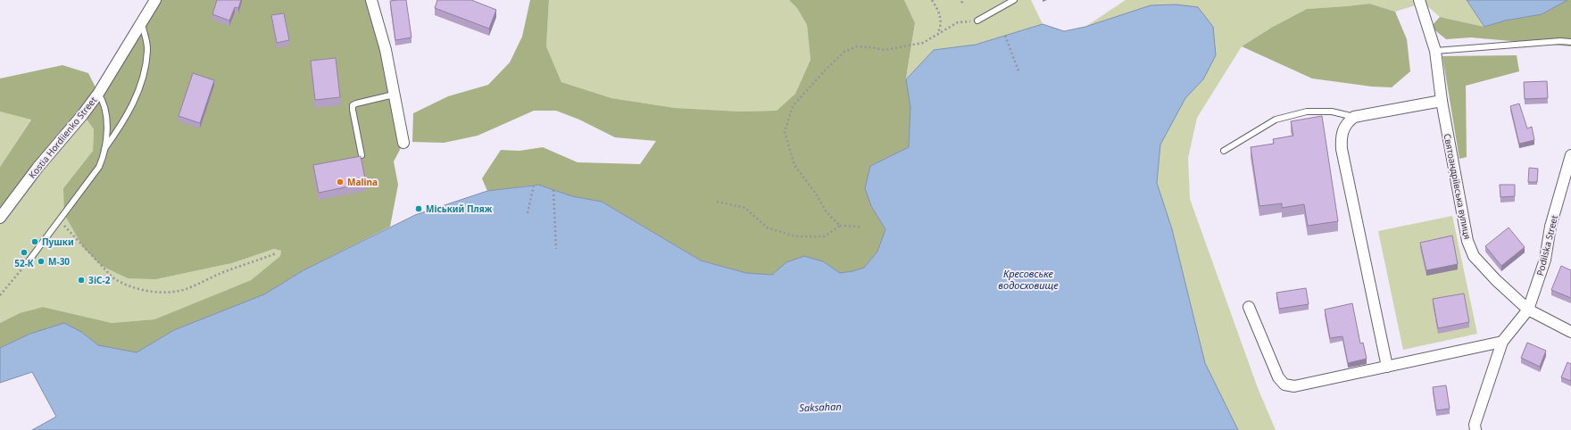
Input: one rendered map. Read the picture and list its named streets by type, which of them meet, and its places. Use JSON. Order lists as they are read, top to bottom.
{
  "streets": {
    "street": ["Kostia Hordiienko Street", "Святоандріївська вулиця", "Podilska Street"]
  },
  "crossings": [
    ["Святоандріївська вулиця", "Podilska Street"]
  ],
  "water": ["Кресовське водосховище", "Saksahan"],
  "places": [
    "Malina",
    "Міський Пляж",
    "Пушки",
    "52-К",
    "М-30",
    "ЗіС-2"
  ]
}
